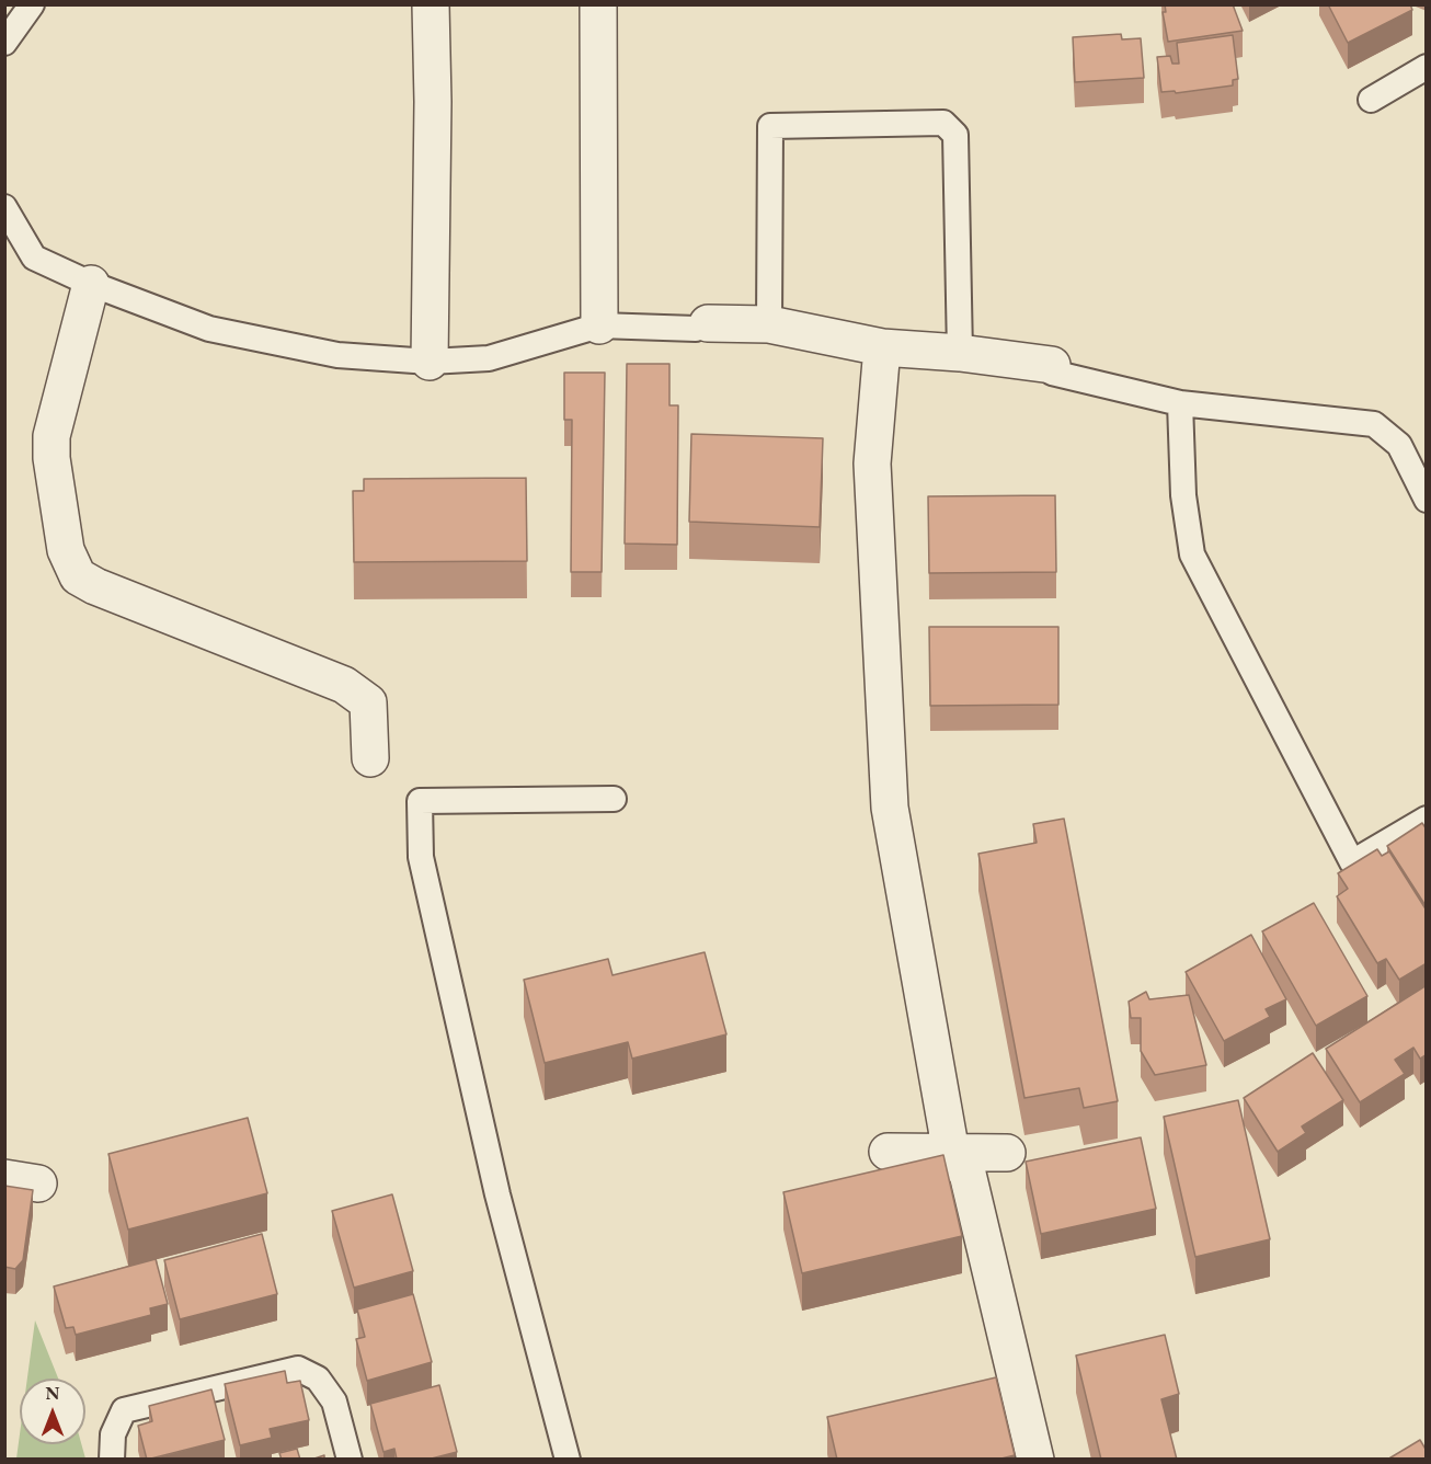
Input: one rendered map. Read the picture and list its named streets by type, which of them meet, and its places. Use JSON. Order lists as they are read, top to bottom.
{
  "north": "top"
}
